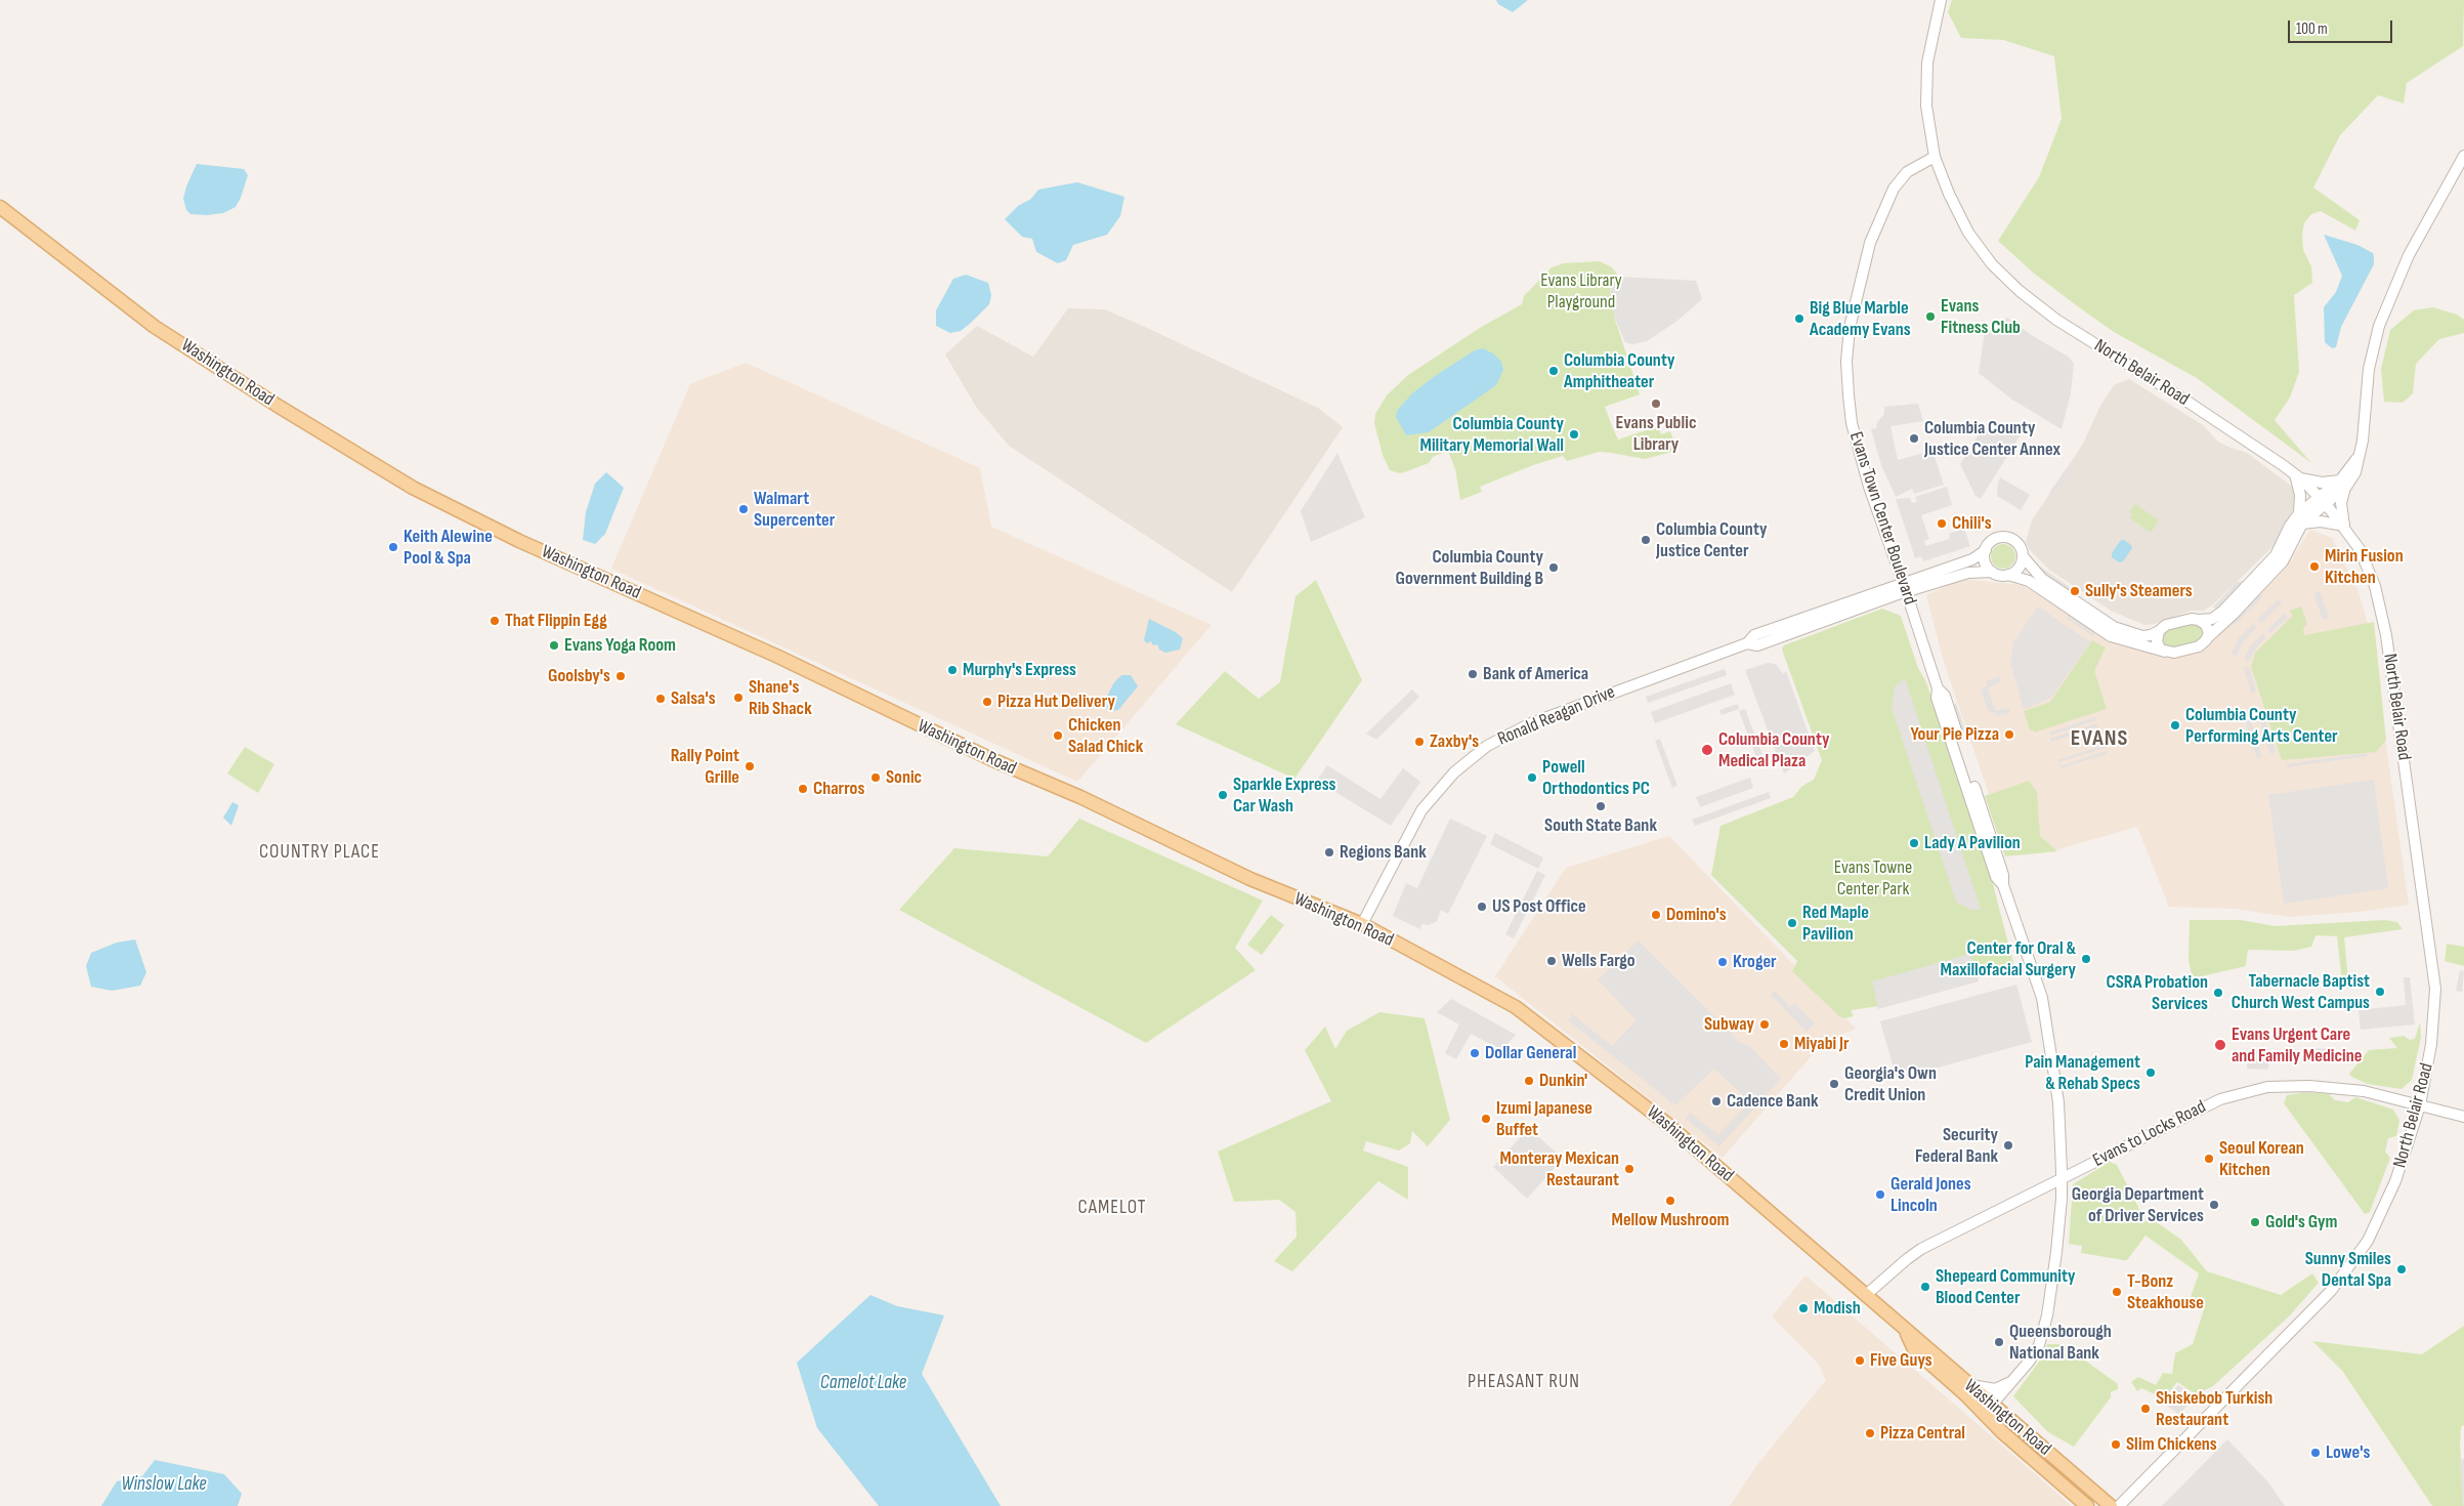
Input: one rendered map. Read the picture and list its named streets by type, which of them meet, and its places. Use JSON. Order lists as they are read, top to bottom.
{
  "streets": {
    "main road": ["Washington Road"],
    "street": [
      "North Belair Road",
      "Evans Town Center Boulevard",
      "Ronald Reagan Drive",
      "Evans to Locks Road"
    ]
  },
  "crossings": [
    ["Washington Road", "Evans Town Center Boulevard"],
    ["Washington Road", "Ronald Reagan Drive"],
    ["Washington Road", "Evans to Locks Road"],
    ["North Belair Road", "Evans Town Center Boulevard"],
    ["North Belair Road", "Ronald Reagan Drive"],
    ["North Belair Road", "Evans to Locks Road"],
    ["Evans Town Center Boulevard", "Ronald Reagan Drive"],
    ["Evans Town Center Boulevard", "Evans to Locks Road"]
  ],
  "districts": [
    "EVANS",
    "COUNTRY PLACE",
    "CAMELOT",
    "PHEASANT RUN"
  ],
  "water": ["Camelot Lake", "Winslow Lake"],
  "parks": ["Evans Library Playground", "Evans Towne Center Park"],
  "places": [
    "Evans Fitness Club",
    "Big Blue Marble Academy Evans",
    "Columbia County Amphitheater",
    "Evans Public Library",
    "Columbia County Military Memorial Wall",
    "Columbia County Justice Center Annex",
    "Walmart Supercenter",
    "Chili's",
    "Columbia County Justice Center",
    "Keith Alewine Pool & Spa",
    "Mirin Fusion Kitchen",
    "Columbia County Government Building B",
    "Sully's Steamers",
    "That Flippin Egg",
    "Evans Yoga Room",
    "Murphy's Express",
    "Bank of America",
    "Goolsby's",
    "Shane's Rib Shack",
    "Salsa's",
    "Pizza Hut Delivery",
    "Columbia County Performing Arts Center",
    "Your Pie Pizza",
    "Chicken Salad Chick",
    "Zaxby's",
    "Columbia County Medical Plaza",
    "Rally Point Grille",
    "Sonic",
    "Powell Orthodontics PC",
    "Charros",
    "Sparkle Express Car Wash",
    "South State Bank",
    "Lady A Pavilion",
    "Regions Bank",
    "US Post Office",
    "Domino's",
    "Red Maple Pavilion",
    "Center for Oral & Maxillofacial Surgery",
    "Wells Fargo",
    "Kroger",
    "Tabernacle Baptist Church West Campus",
    "CSRA Probation Services",
    "Subway",
    "Miyabi Jr",
    "Evans Urgent Care and Family Medicine",
    "Dollar General",
    "Pain Management & Rehab Specs",
    "Dunkin'",
    "Georgia's Own Credit Union",
    "Cadence Bank",
    "Izumi Japanese Buffet",
    "Security Federal Bank",
    "Seoul Korean Kitchen",
    "Monteray Mexican Restaurant",
    "Gerald Jones Lincoln",
    "Mellow Mushroom",
    "Georgia Department of Driver Services",
    "Gold's Gym",
    "Sunny Smiles Dental Spa",
    "Shepeard Community Blood Center",
    "T-Bonz Steakhouse",
    "Modish",
    "Queensborough National Bank",
    "Five Guys",
    "Shiskebob Turkish Restaurant",
    "Pizza Central",
    "Slim Chickens",
    "Lowe's"
  ],
  "scale_bar": "100 m"
}
